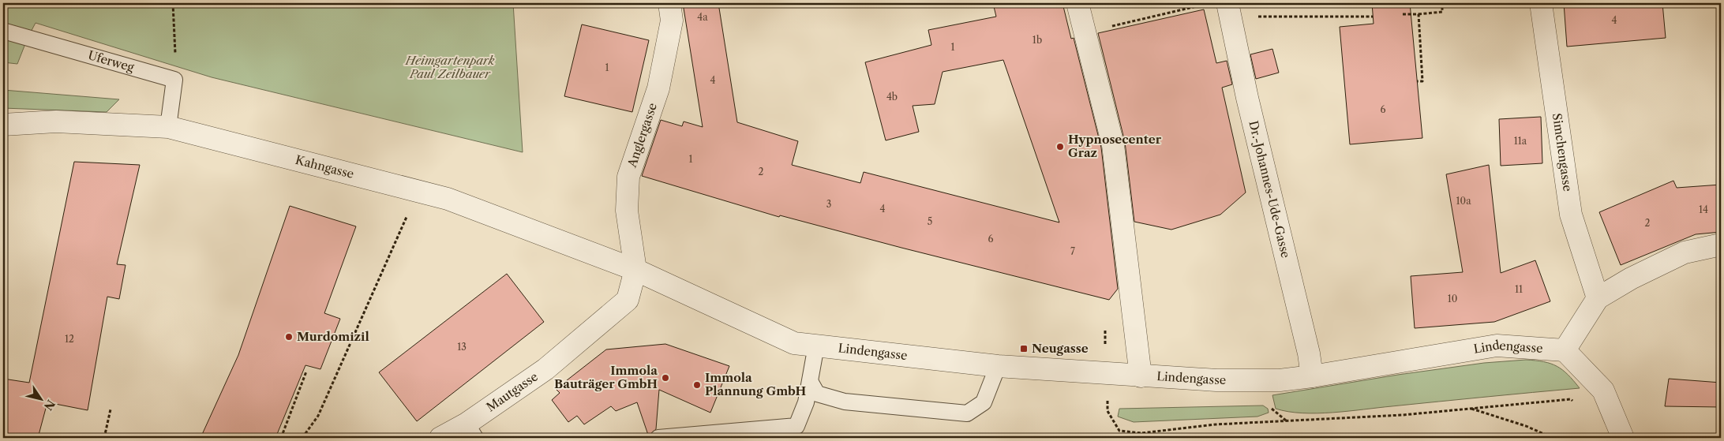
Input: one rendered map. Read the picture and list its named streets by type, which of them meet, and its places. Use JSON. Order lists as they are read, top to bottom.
{
  "streets": {
    "street": [
      "Anglergasse",
      "Simchengasse",
      "Kahngasse",
      "Dr.-Johannes-Ude-Gasse",
      "Lindengasse",
      "Mautgasse"
    ],
    "lane": ["Uferweg"]
  },
  "crossings": [
    ["Anglergasse", "Kahngasse"],
    ["Anglergasse", "Lindengasse"],
    ["Anglergasse", "Mautgasse"],
    ["Kahngasse", "Lindengasse"],
    ["Kahngasse", "Mautgasse"],
    ["Dr.-Johannes-Ude-Gasse", "Lindengasse"],
    ["Lindengasse", "Mautgasse"]
  ],
  "parks": ["Heimgartenpark Paul Zeilbauer"],
  "places": {
    "other": [
      "Hypnosecenter Graz",
      "Murdomizil",
      "Immola Bauträger GmbH",
      "Immola Plannung GmbH"
    ],
    "transit": ["Neugasse"]
  },
  "house_numbers": [
    "4a",
    "4",
    "1b",
    "1",
    "1",
    "4",
    "4b",
    "6",
    "11a",
    "1",
    "2",
    "10a",
    "3",
    "4",
    "14",
    "5",
    "2",
    "6",
    "7",
    "11",
    "10",
    "12",
    "13"
  ],
  "north": "bottom right"
}
